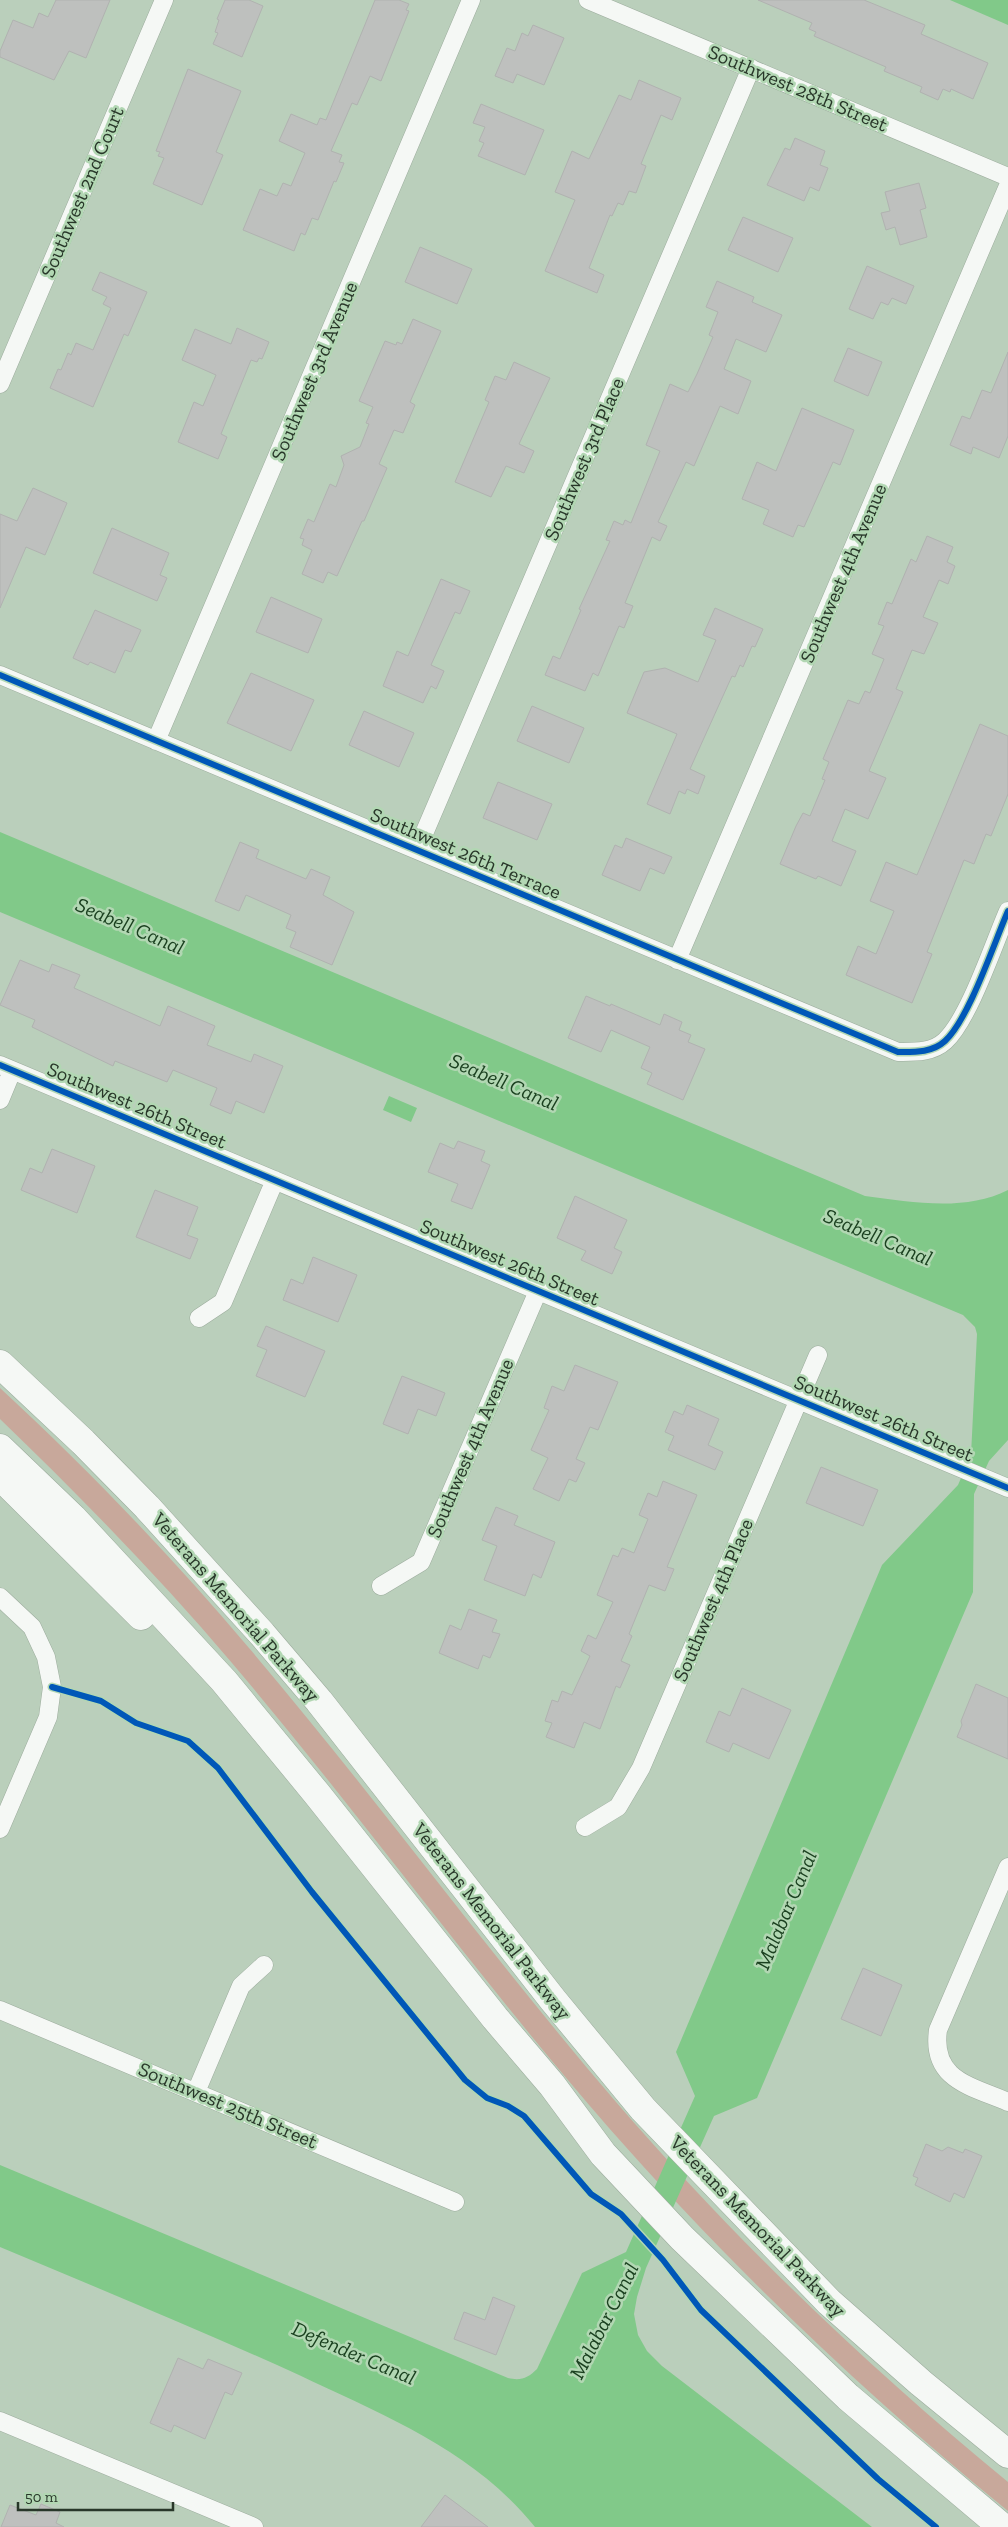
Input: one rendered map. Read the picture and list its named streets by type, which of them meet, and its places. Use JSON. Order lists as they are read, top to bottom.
{
  "streets": {
    "highway": ["Veterans Memorial Parkway"],
    "street": [
      "Southwest 28th Street",
      "Southwest 2nd Court",
      "Southwest 3rd Avenue",
      "Southwest 3rd Place",
      "Southwest 4th Avenue",
      "Southwest 26th Terrace",
      "Southwest 26th Street",
      "Southwest 4th Place",
      "Southwest 25th Street"
    ]
  },
  "crossings": [
    ["Southwest 28th Street", "Southwest 3rd Place"],
    ["Southwest 3rd Avenue", "Southwest 26th Terrace"],
    ["Southwest 3rd Place", "Southwest 26th Terrace"],
    ["Southwest 4th Avenue", "Southwest 26th Terrace"],
    ["Southwest 4th Avenue", "Southwest 26th Street"],
    ["Southwest 26th Street", "Southwest 4th Place"]
  ],
  "water": ["Seabell Canal", "Malabar Canal", "Defender Canal"],
  "scale_bar": "50 m"
}
